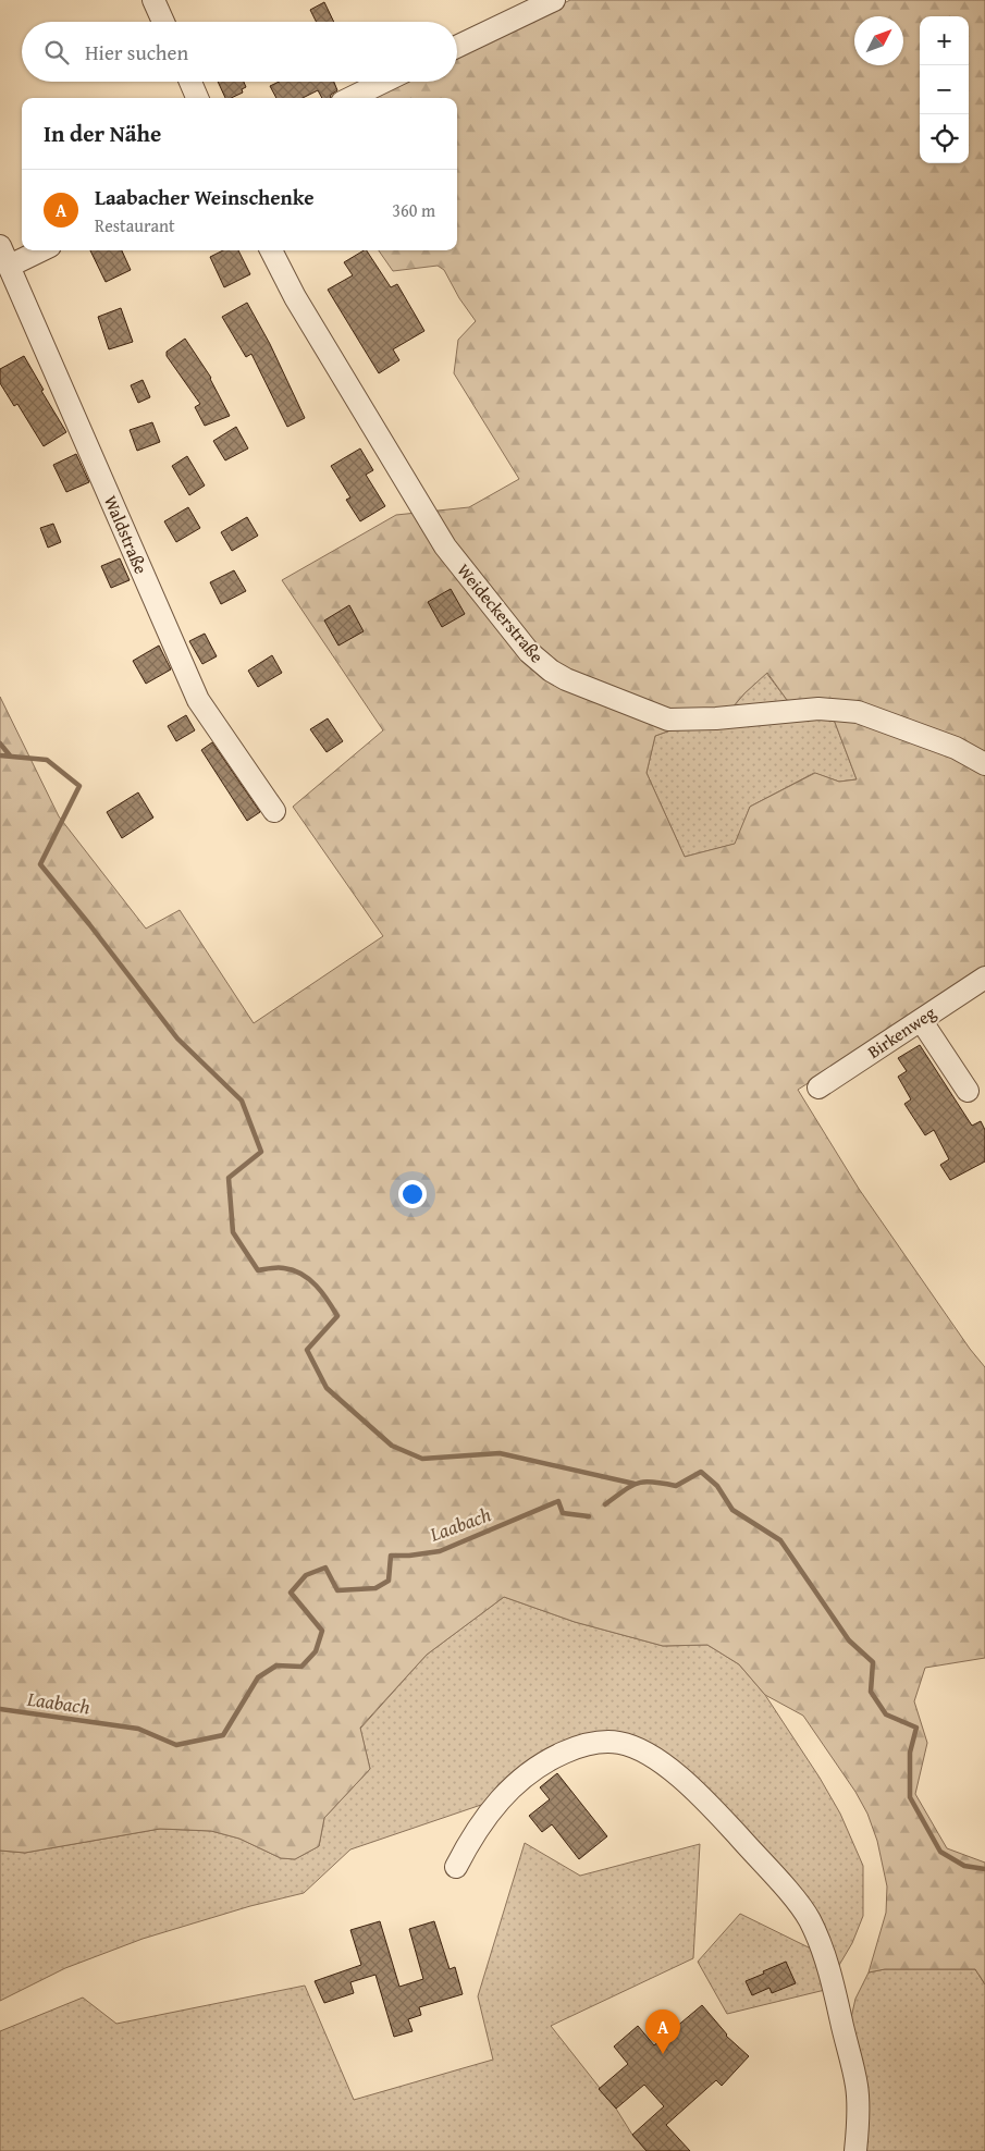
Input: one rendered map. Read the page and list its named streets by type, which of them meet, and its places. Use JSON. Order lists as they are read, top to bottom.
{
  "streets": {
    "street": ["Waldstraße", "Weideckerstraße", "Birkenweg"]
  },
  "water": ["Laabach"],
  "north": "top right",
  "page": {
    "map_buttons": ["+", "−"],
    "search": "Hier suchen",
    "heading": "In der Nähe",
    "list": [
      {
        "mark": "A",
        "name": "Laabacher Weinschenke",
        "note": "Restaurant",
        "value": "360 m"
      }
    ],
    "pins": "A"
  }
}
